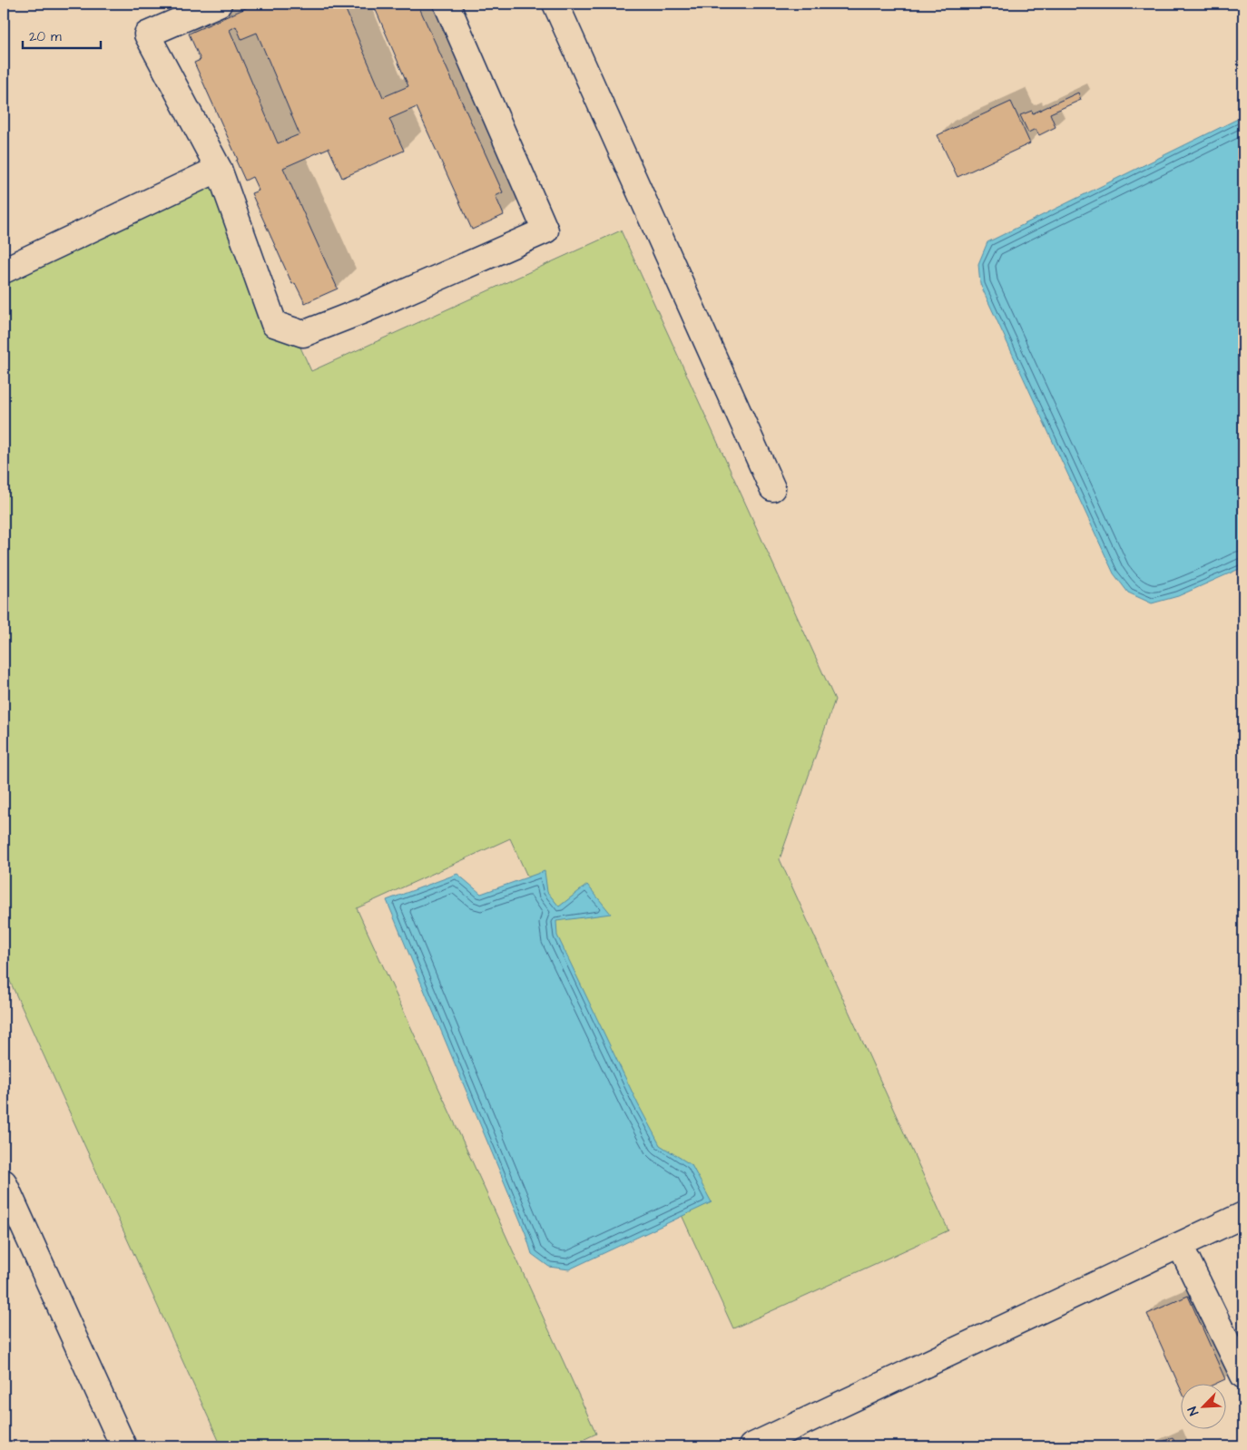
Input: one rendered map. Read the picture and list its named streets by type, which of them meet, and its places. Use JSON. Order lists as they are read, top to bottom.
{
  "scale_bar": "20 m",
  "north": "bottom left"
}
